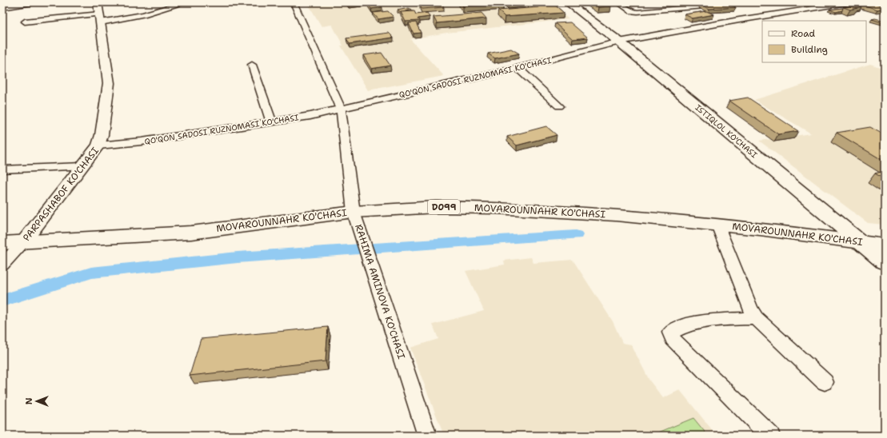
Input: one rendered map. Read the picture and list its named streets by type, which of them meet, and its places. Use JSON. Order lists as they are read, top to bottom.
{
  "streets": {
    "main road": ["ISTIQLOL KO'CHASI", "D099", "MOVAROUNNAHR KO'CHASI"],
    "street": ["QO'QON SADOSI RUZNOMASI KO'CHASI", "PARPASHABOF KO'CHASI", "RAHIMA AMINOVA KO'CHASI"]
  },
  "crossings": [
    ["QO'QON SADOSI RUZNOMASI KO'CHASI", "ISTIQLOL KO'CHASI"],
    ["QO'QON SADOSI RUZNOMASI KO'CHASI", "PARPASHABOF KO'CHASI"],
    ["QO'QON SADOSI RUZNOMASI KO'CHASI", "RAHIMA AMINOVA KO'CHASI"],
    ["ISTIQLOL KO'CHASI", "MOVAROUNNAHR KO'CHASI"],
    ["PARPASHABOF KO'CHASI", "MOVAROUNNAHR KO'CHASI"],
    ["MOVAROUNNAHR KO'CHASI", "RAHIMA AMINOVA KO'CHASI"]
  ],
  "legend": ["Road", "Building"],
  "north": "left"
}
